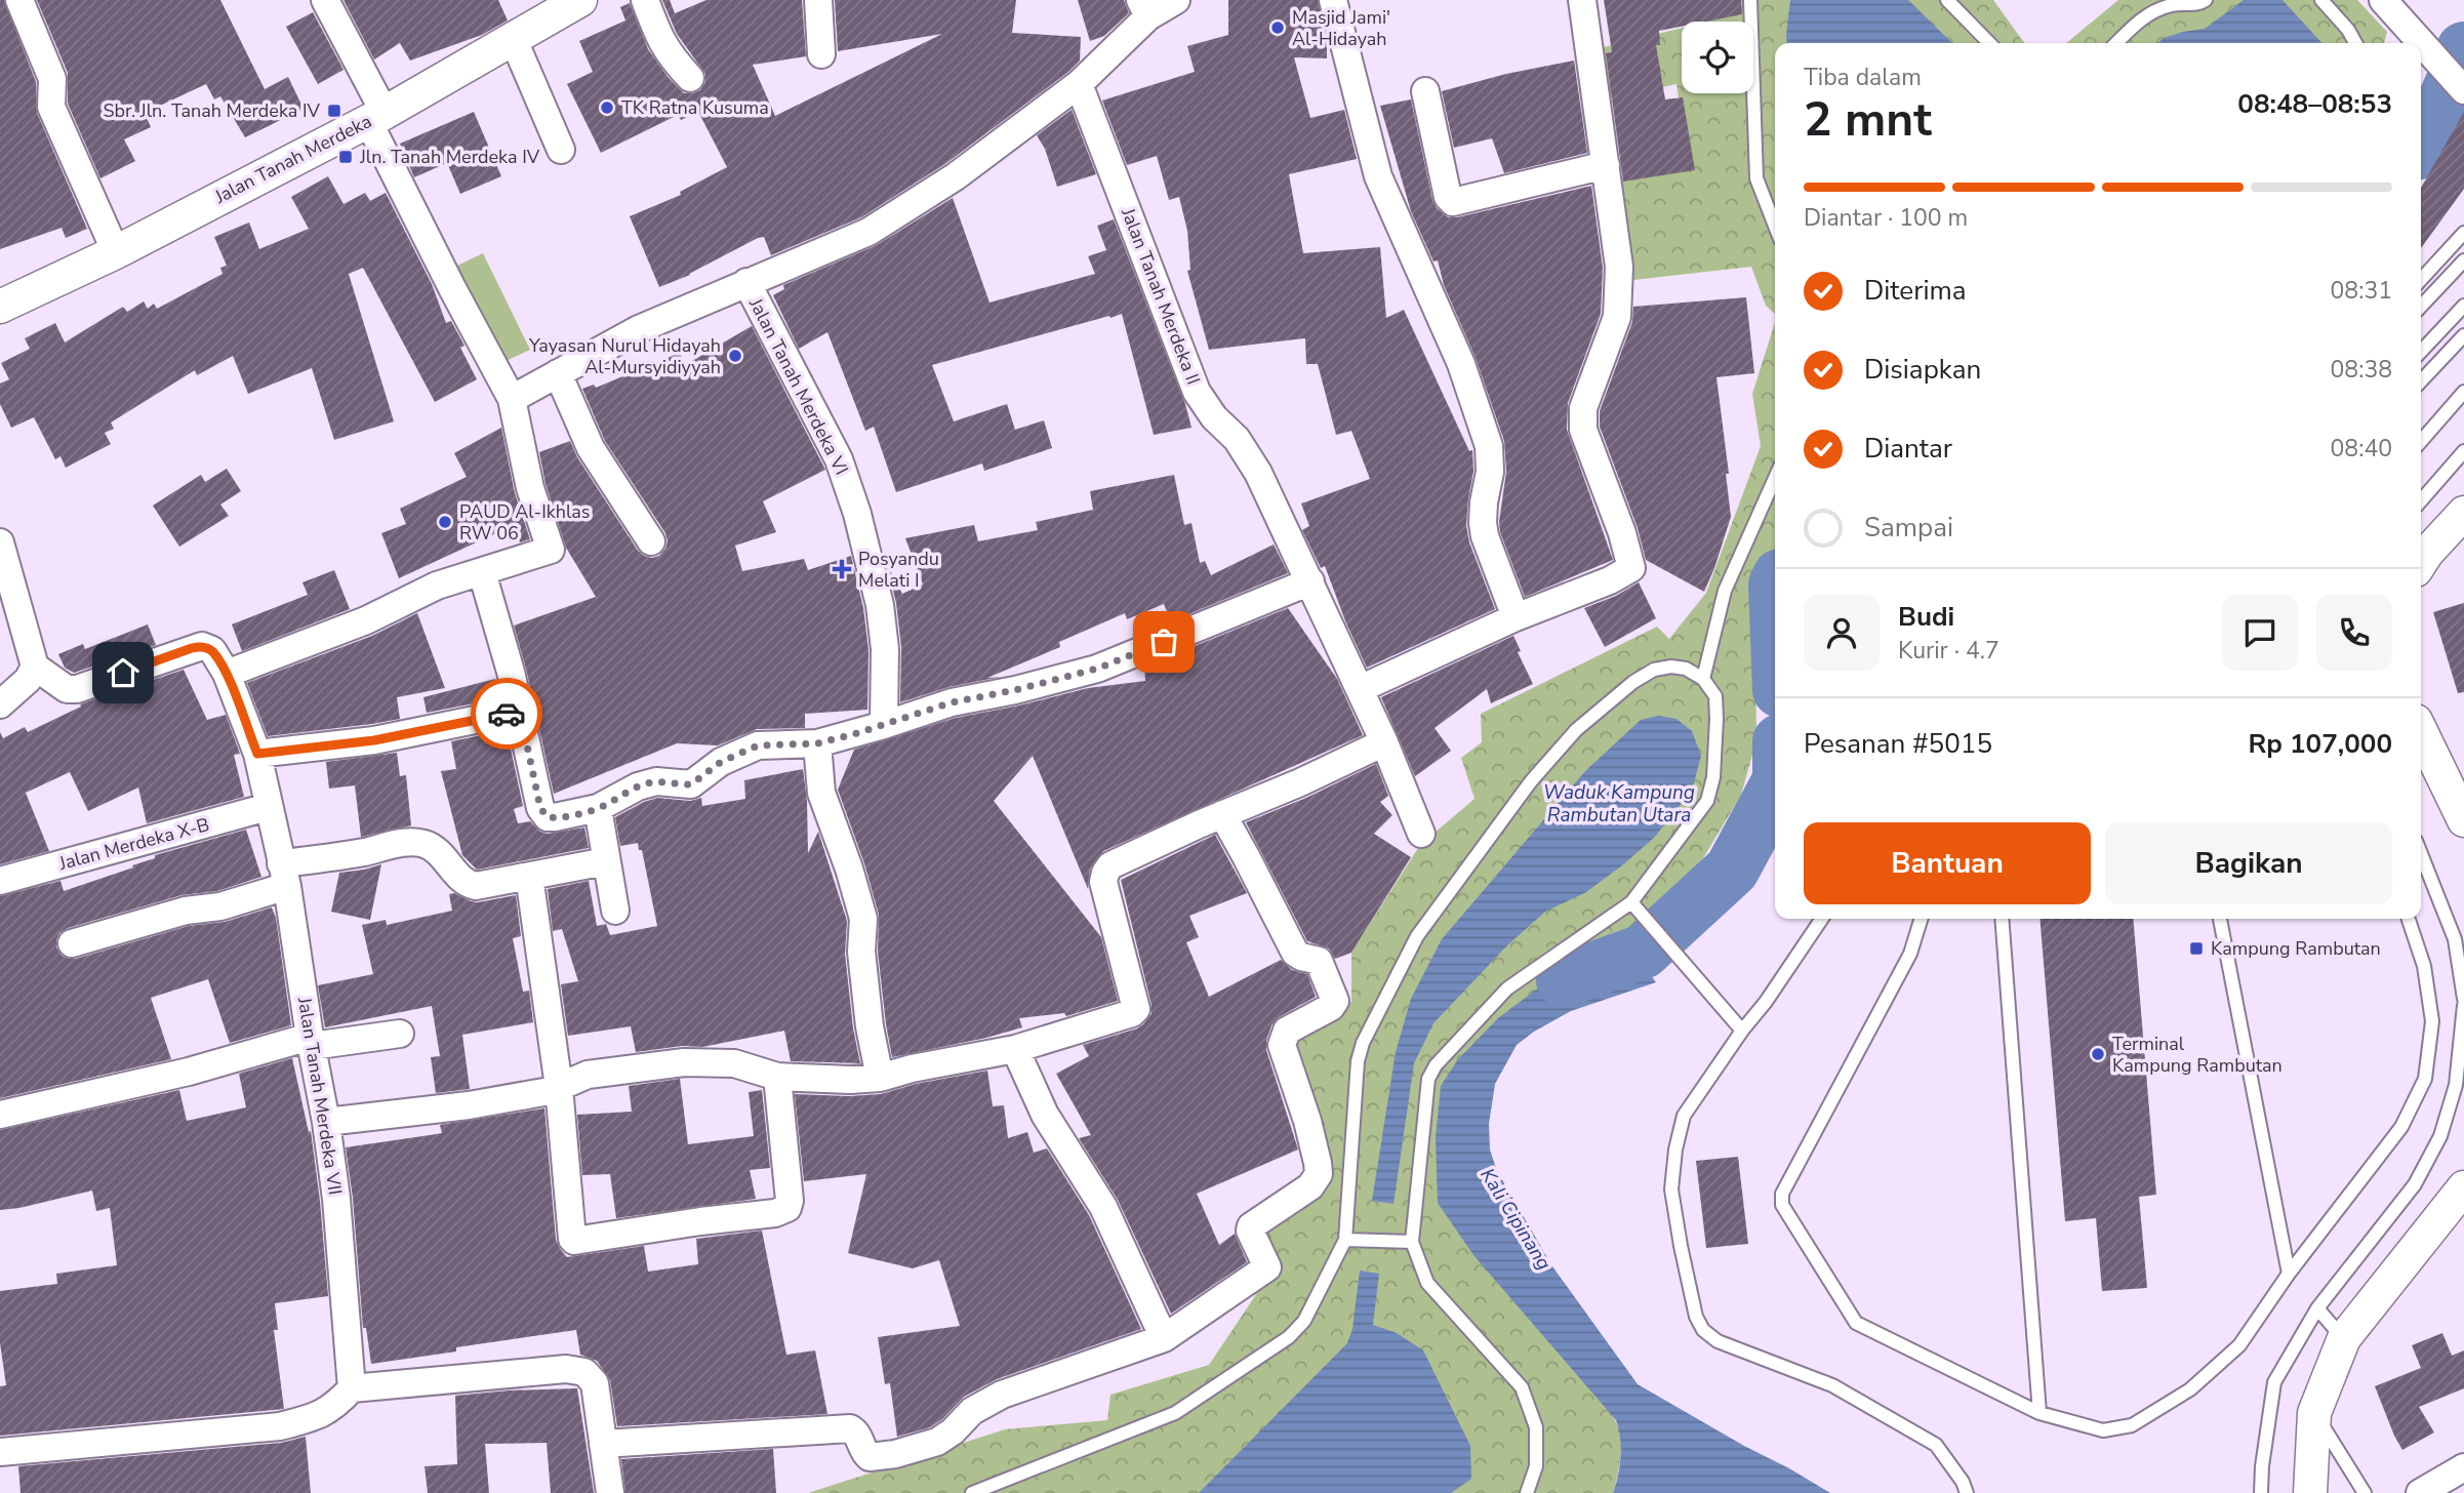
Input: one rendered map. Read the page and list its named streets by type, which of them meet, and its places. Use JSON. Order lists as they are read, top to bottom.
{
  "streets": {
    "street": [
      "Jalan Tanah Merdeka",
      "Jalan Tanah Merdeka II",
      "Jalan Tanah Merdeka VI",
      "Jalan Merdeka X-B",
      "Jalan Tanah Merdeka VII"
    ]
  },
  "crossings": [
    ["Jalan Tanah Merdeka II", "Jalan Tanah Merdeka VI"],
    ["Jalan Merdeka X-B", "Jalan Tanah Merdeka VII"]
  ],
  "water": ["Waduk Kampung Rambutan Utara", "Kali Cipinang"],
  "places": {
    "other": [
      "Masjid Jami' Al-Hidayah",
      "TK Ratna Kusuma",
      "Yayasan Nurul Hidayah Al-Mursyidiyyah",
      "PAUD Al-Ikhlas RW 06",
      "Terminal Kampung Rambutan"
    ],
    "transit": ["Sbr. Jln. Tanah Merdeka IV", "Jln. Tanah Merdeka IV", "Kampung Rambutan"],
    "health": ["Posyandu Melati I"]
  },
  "page": {
    "heading": ["2 mnt", "Tiba dalam", "08:48–08:53"],
    "panel": [
      "Budi",
      "Kurir · 4.7",
      "Pesanan #5015",
      "Rp 107,000"
    ],
    "bar": "Diantar · 100 m",
    "list": [
      ["Diterima", "08:31"],
      ["Disiapkan", "08:38"],
      ["Diantar", "08:40"],
      "Sampai"
    ],
    "buttons": ["Bantuan", "Bagikan"]
  }
}
